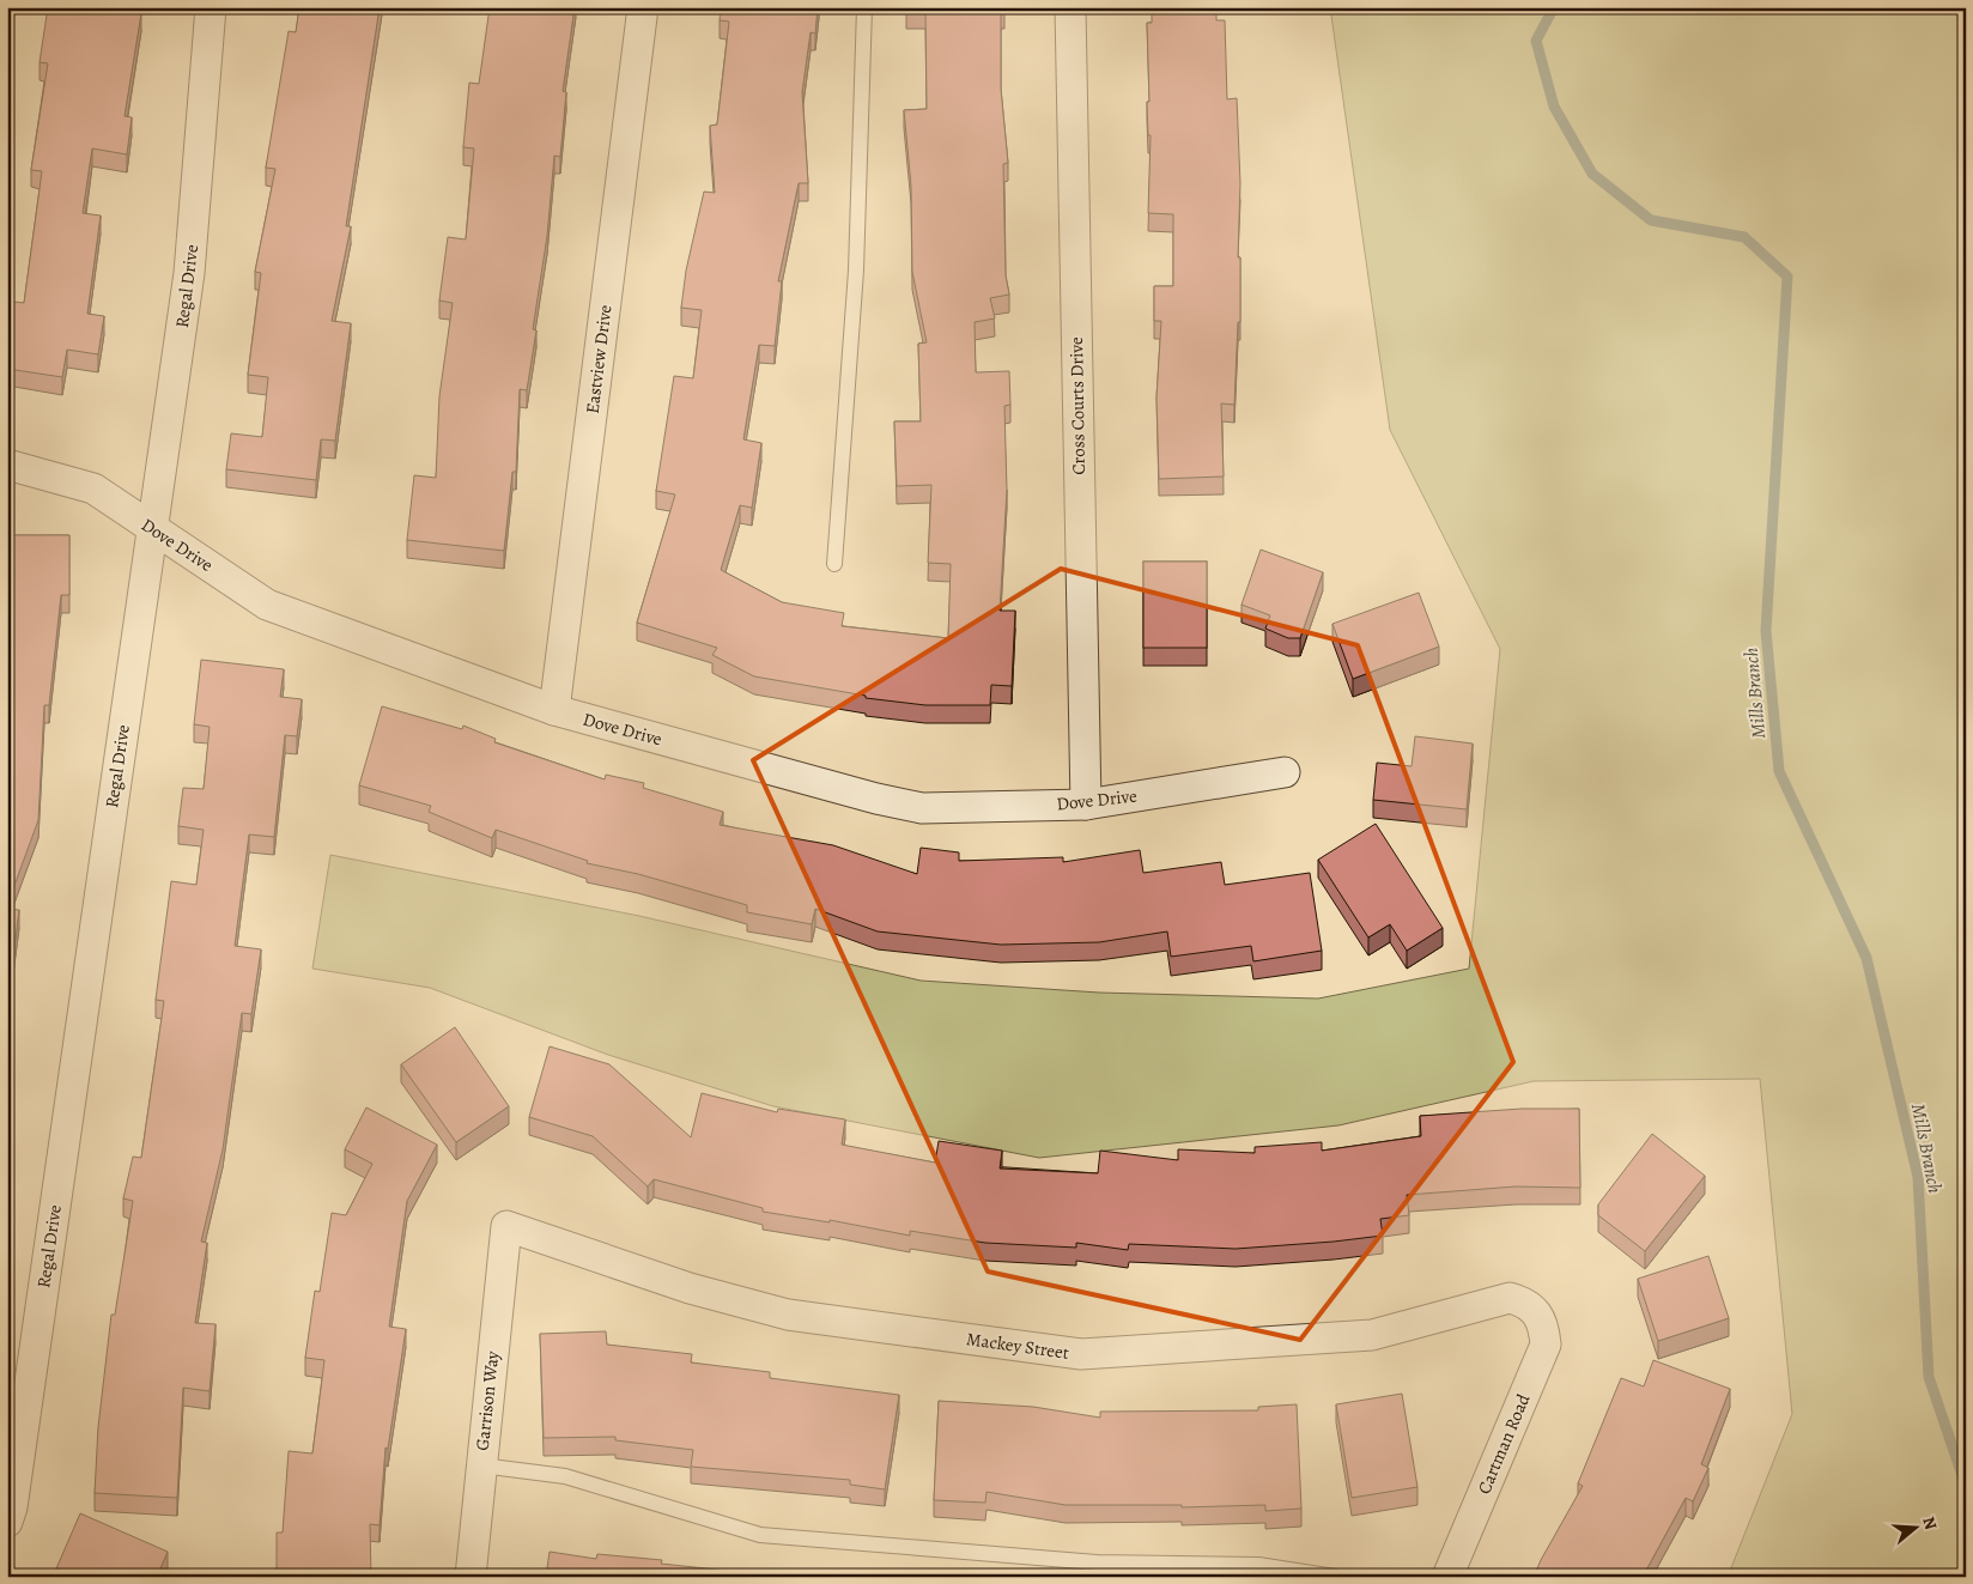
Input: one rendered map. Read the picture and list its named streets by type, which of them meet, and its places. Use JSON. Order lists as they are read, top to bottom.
{
  "streets": {
    "street": [
      "Regal Drive",
      "Eastview Drive",
      "Cross Courts Drive",
      "Dove Drive",
      "Mackey Street",
      "Garrison Way",
      "Cartman Road"
    ]
  },
  "crossings": [
    ["Regal Drive", "Dove Drive"],
    ["Eastview Drive", "Dove Drive"],
    ["Cross Courts Drive", "Dove Drive"],
    ["Mackey Street", "Garrison Way"],
    ["Mackey Street", "Cartman Road"]
  ],
  "water": ["Mills Branch"],
  "north": "right"
}
